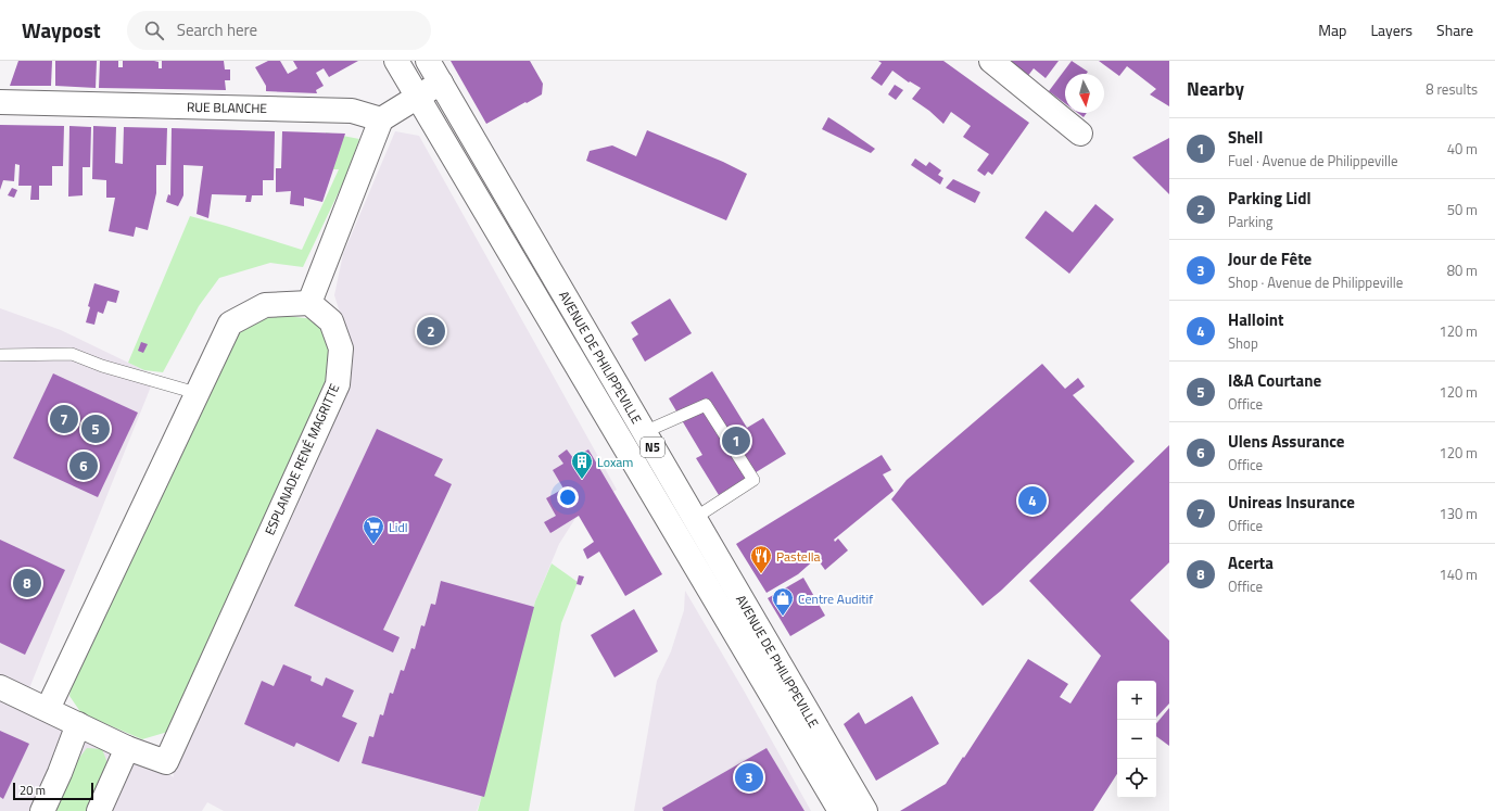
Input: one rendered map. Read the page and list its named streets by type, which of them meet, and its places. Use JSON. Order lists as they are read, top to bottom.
{
  "streets": {
    "street": [
      "RUE BLANCHE",
      "AVENUE DE PHILIPPEVILLE",
      "N5",
      "ESPLANADE RENÉ MAGRITTE"
    ]
  },
  "crossings": [
    ["AVENUE DE PHILIPPEVILLE", "N5"]
  ],
  "places": {
    "building": ["Loxam"],
    "supermarket": ["Lidl"],
    "restaurant": ["Pastella"],
    "shop": ["Centre Auditif"]
  },
  "scale_bar": "20 m",
  "north": "bottom",
  "page": {
    "header": "Waypost",
    "search": "Search here",
    "nav": ["Map", "Layers", "Share"],
    "heading": ["Nearby", "8 results"],
    "list": [
      {
        "mark": "1",
        "name": "Shell",
        "note": "Fuel · Avenue de Philippeville",
        "value": "40 m"
      },
      {
        "mark": "2",
        "name": "Parking Lidl",
        "note": "Parking",
        "value": "50 m"
      },
      {
        "mark": "3",
        "name": "Jour de Fête",
        "note": "Shop · Avenue de Philippeville",
        "value": "80 m"
      },
      {
        "mark": "4",
        "name": "Halloint",
        "note": "Shop",
        "value": "120 m"
      },
      {
        "mark": "5",
        "name": "I&A Courtane",
        "note": "Office",
        "value": "120 m"
      },
      {
        "mark": "6",
        "name": "Ulens Assurance",
        "note": "Office",
        "value": "120 m"
      },
      {
        "mark": "7",
        "name": "Unireas Insurance",
        "note": "Office",
        "value": "130 m"
      },
      {
        "mark": "8",
        "name": "Acerta",
        "note": "Office",
        "value": "140 m"
      }
    ],
    "pins": [
      "2",
      "7",
      "5",
      "1",
      "6",
      "4",
      "8",
      "3"
    ],
    "map_buttons": ["+", "−"],
    "scale": "20 m"
  }
}
